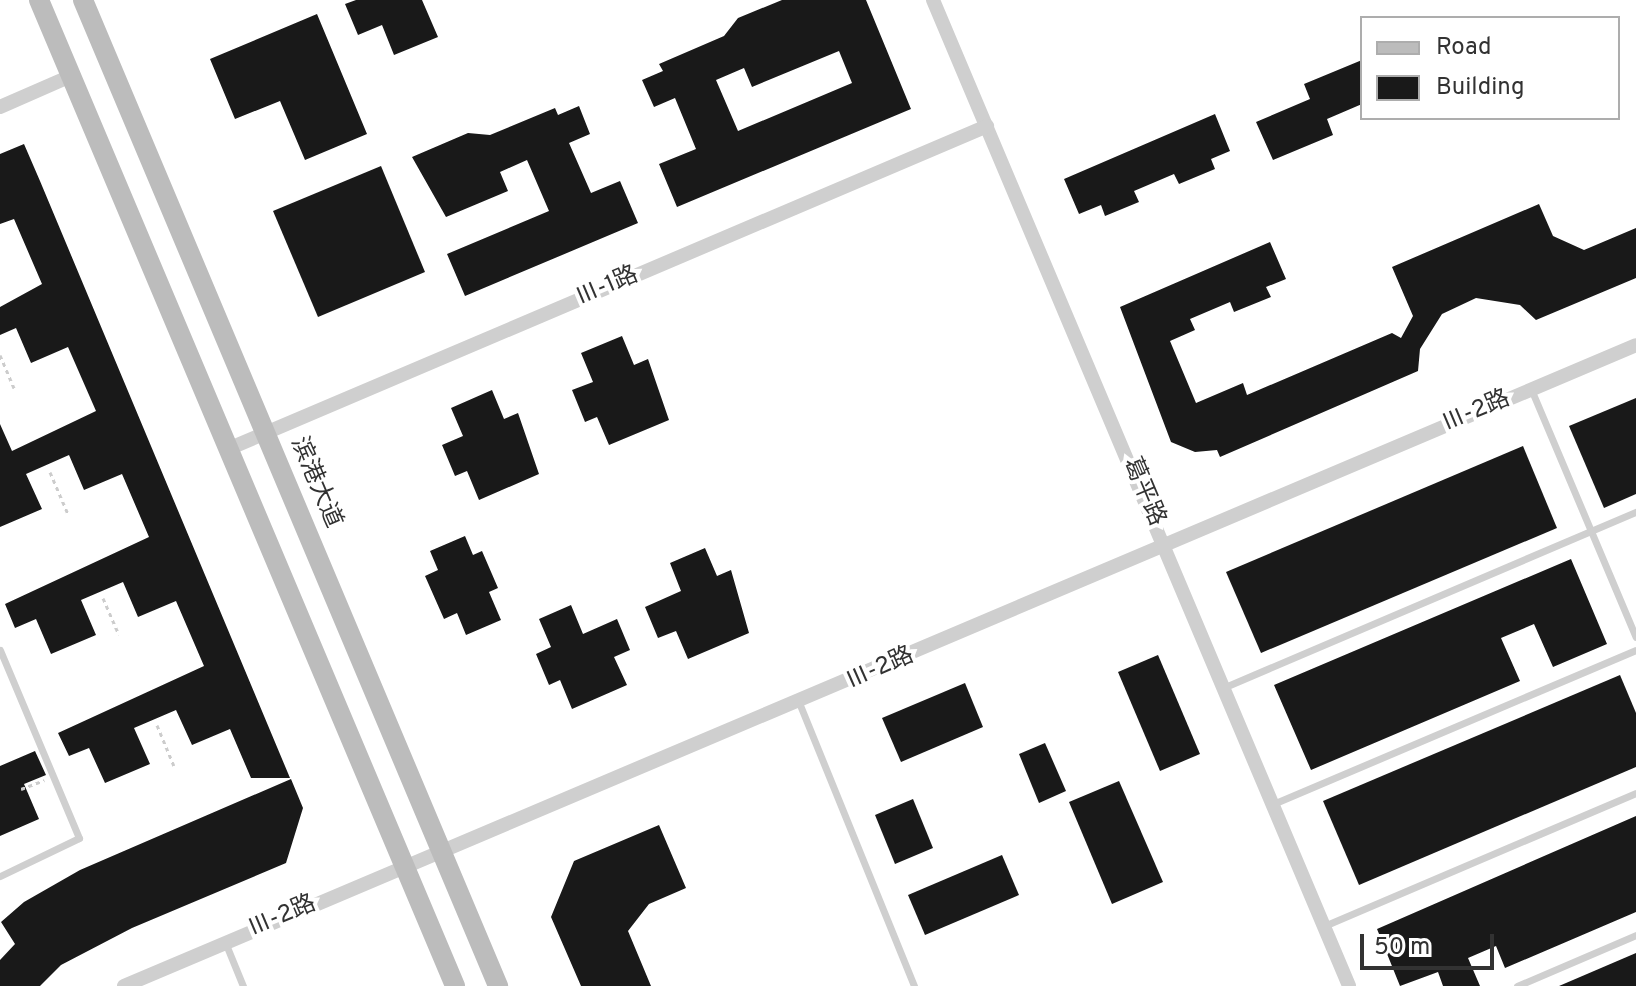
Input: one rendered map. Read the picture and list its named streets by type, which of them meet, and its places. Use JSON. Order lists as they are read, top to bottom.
{
  "streets": {
    "main road": ["滨港大道"],
    "street": ["III-1路", "III-2路", "葛平路"]
  },
  "crossings": [
    ["III-1路", "滨港大道"],
    ["III-1路", "葛平路"],
    ["III-2路", "滨港大道"],
    ["III-2路", "葛平路"]
  ],
  "legend": ["Road", "Building"],
  "scale_bar": "50 m"
}
